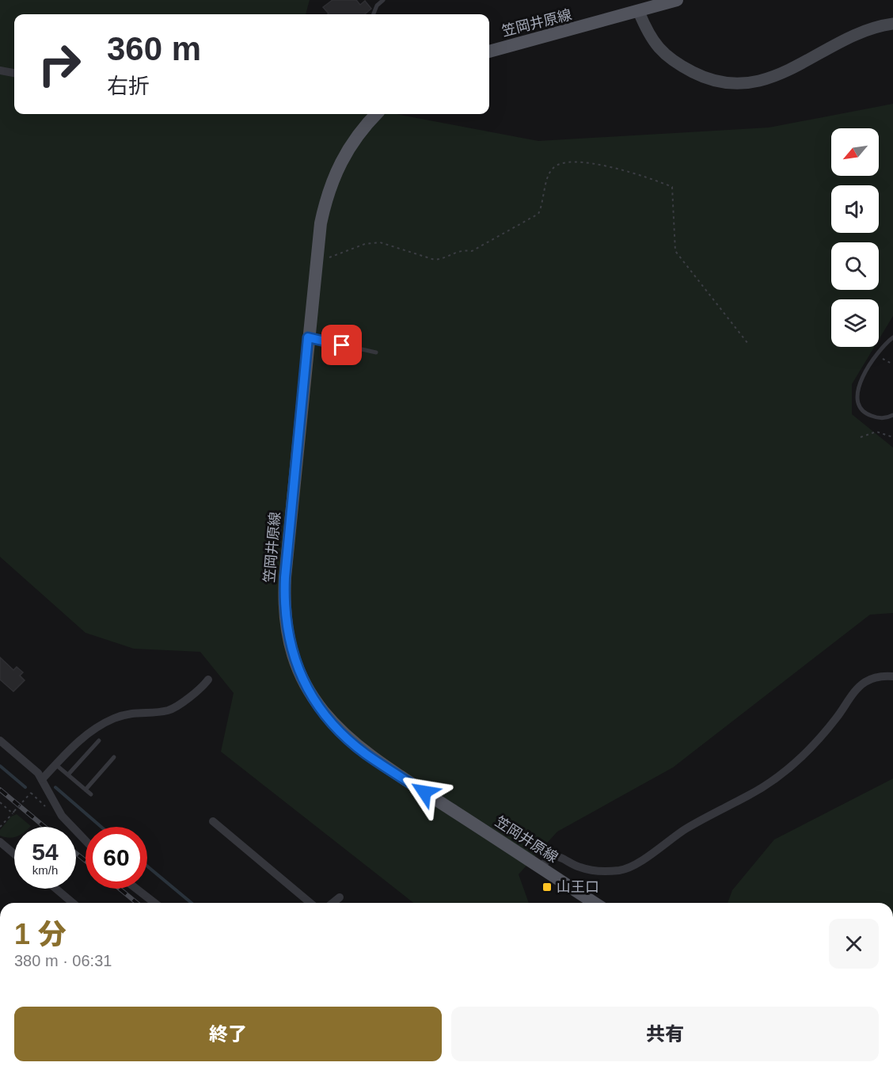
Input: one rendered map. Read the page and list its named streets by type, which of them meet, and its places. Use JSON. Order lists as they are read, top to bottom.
{
  "streets": {
    "main road": ["笠岡井原線"]
  },
  "places": {
    "transit": ["山王口"]
  },
  "north": "bottom left",
  "page": {
    "turn": ["360 m", "右折"],
    "speed": "54 km/h",
    "limit": "60",
    "heading": ["1 分", "380 m · 06:31"],
    "buttons": ["終了", "共有"]
  }
}
